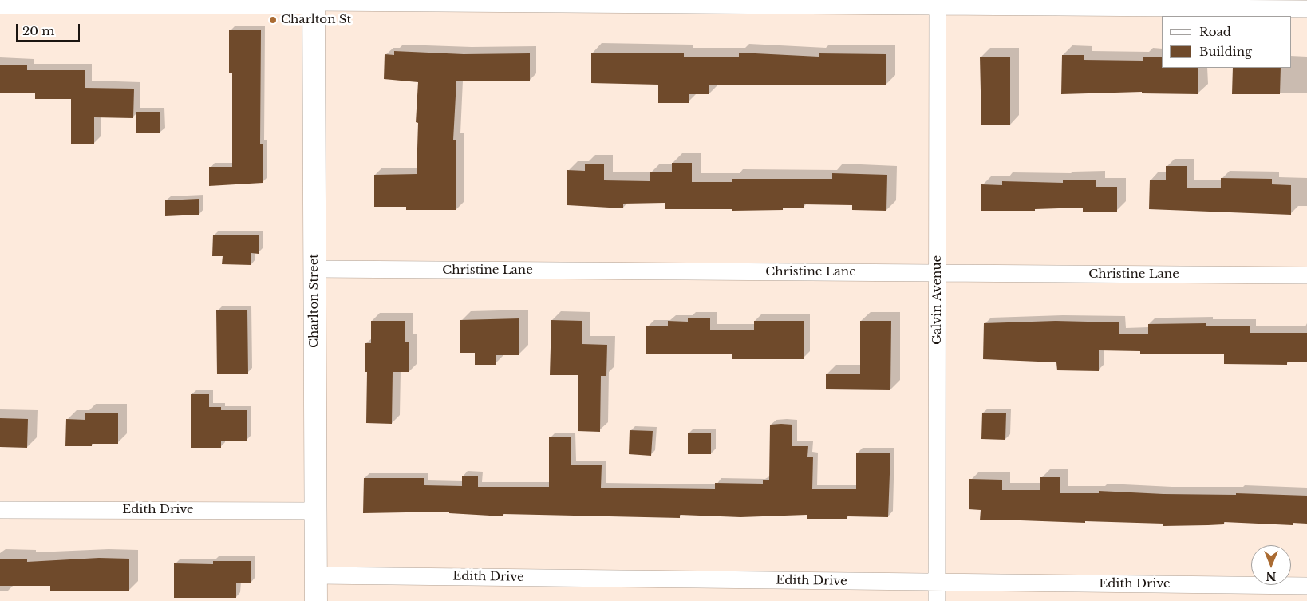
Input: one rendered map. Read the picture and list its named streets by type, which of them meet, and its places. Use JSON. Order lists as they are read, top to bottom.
{
  "streets": {
    "street": [
      "Christine Lane",
      "Galvin Avenue",
      "Charlton Street",
      "Edith Drive"
    ]
  },
  "crossings": [
    ["Christine Lane", "Galvin Avenue"],
    ["Christine Lane", "Charlton Street"],
    ["Galvin Avenue", "Edith Drive"],
    ["Charlton Street", "Edith Drive"]
  ],
  "places": ["Charlton St"],
  "legend": ["Road", "Building"],
  "scale_bar": "20 m",
  "north": "bottom"
}
